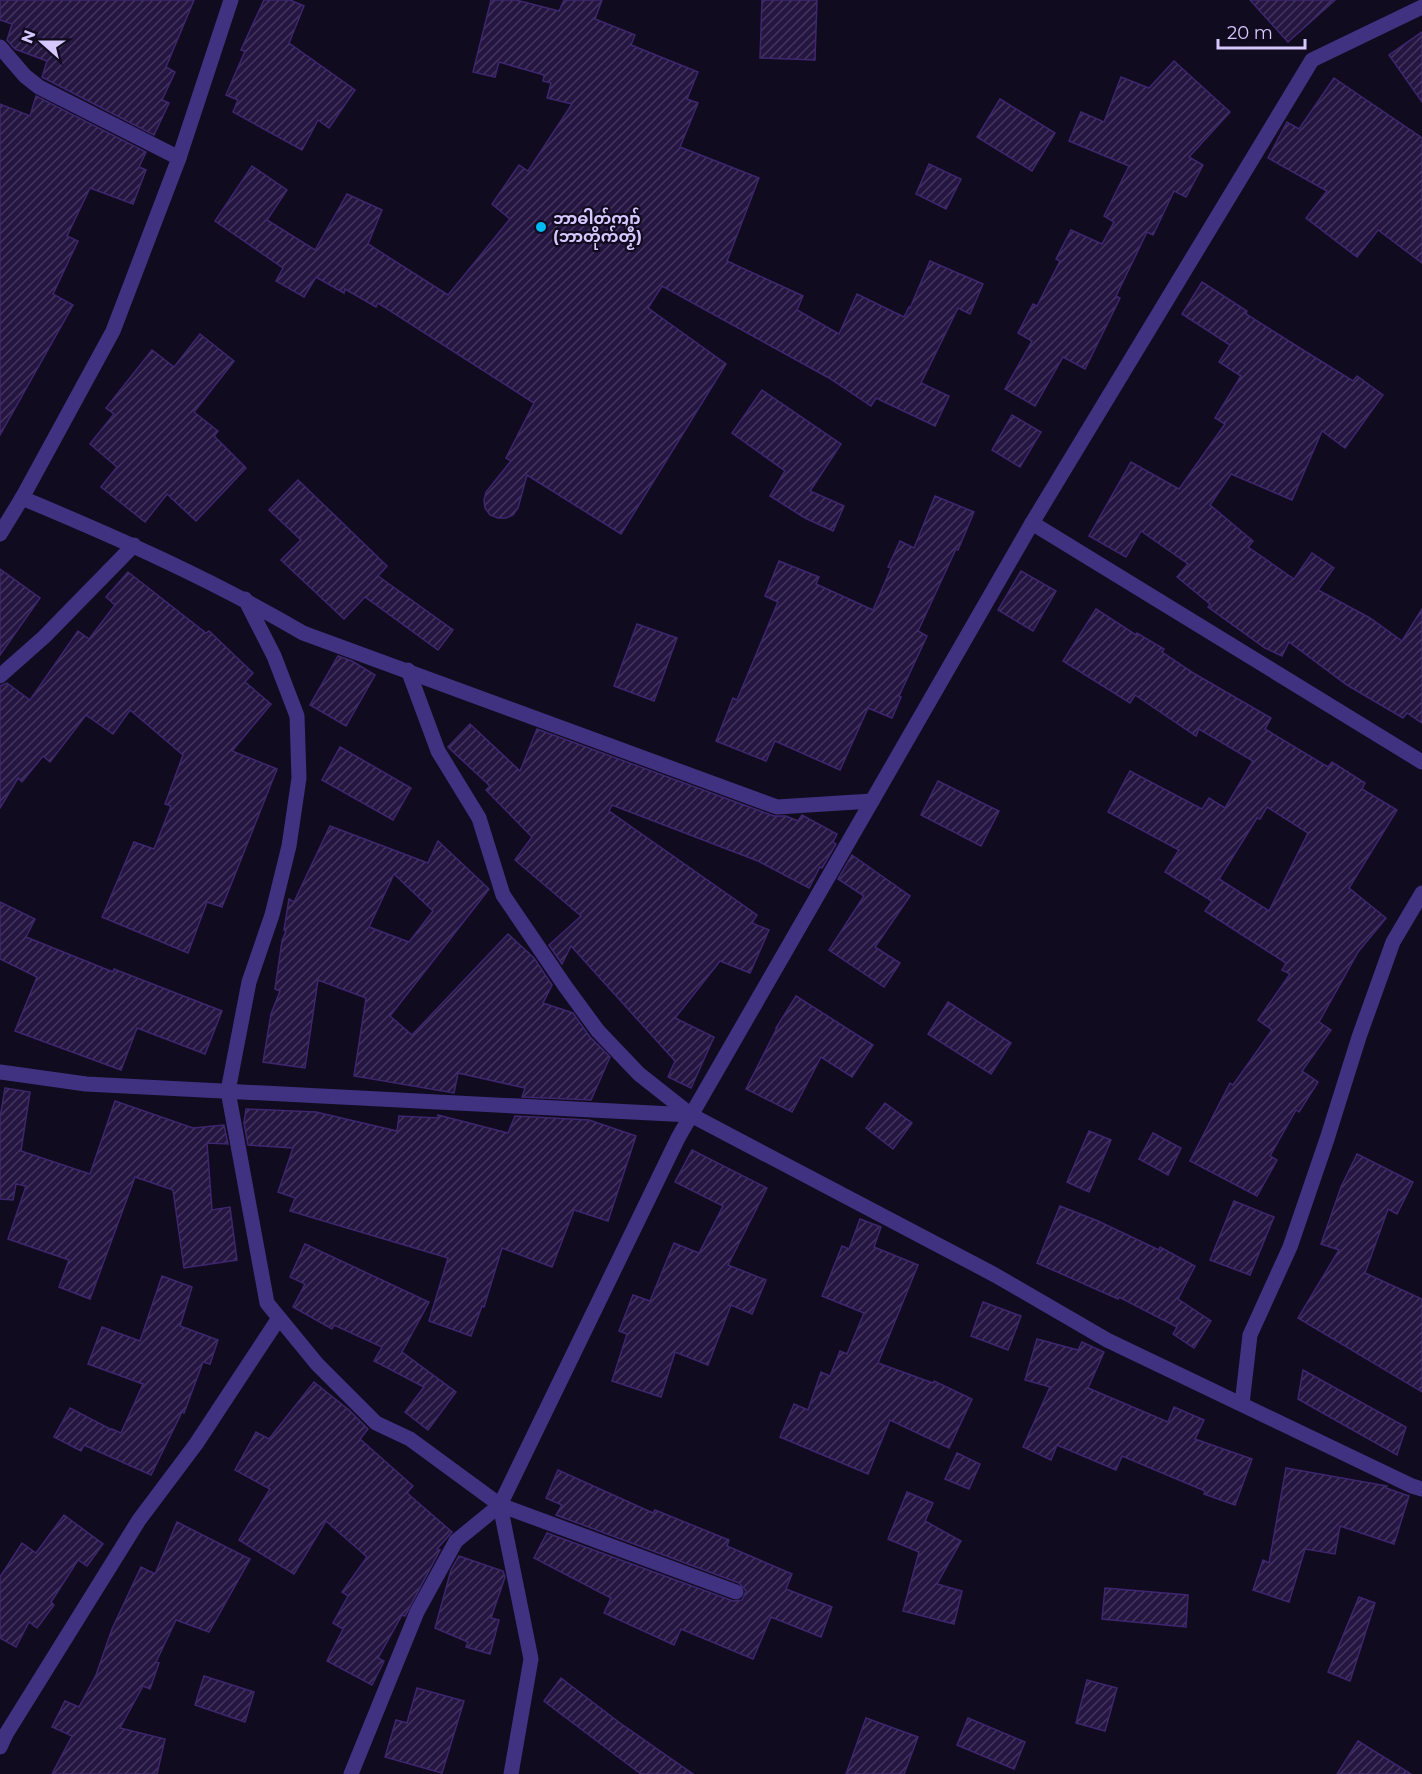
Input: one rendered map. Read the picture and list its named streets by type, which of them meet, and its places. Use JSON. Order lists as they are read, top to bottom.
{
  "places": ["ဘာဓါတ်ကျာ် (ဘာတိုက်တၟိ)"],
  "scale_bar": "20 m",
  "north": "left"
}
